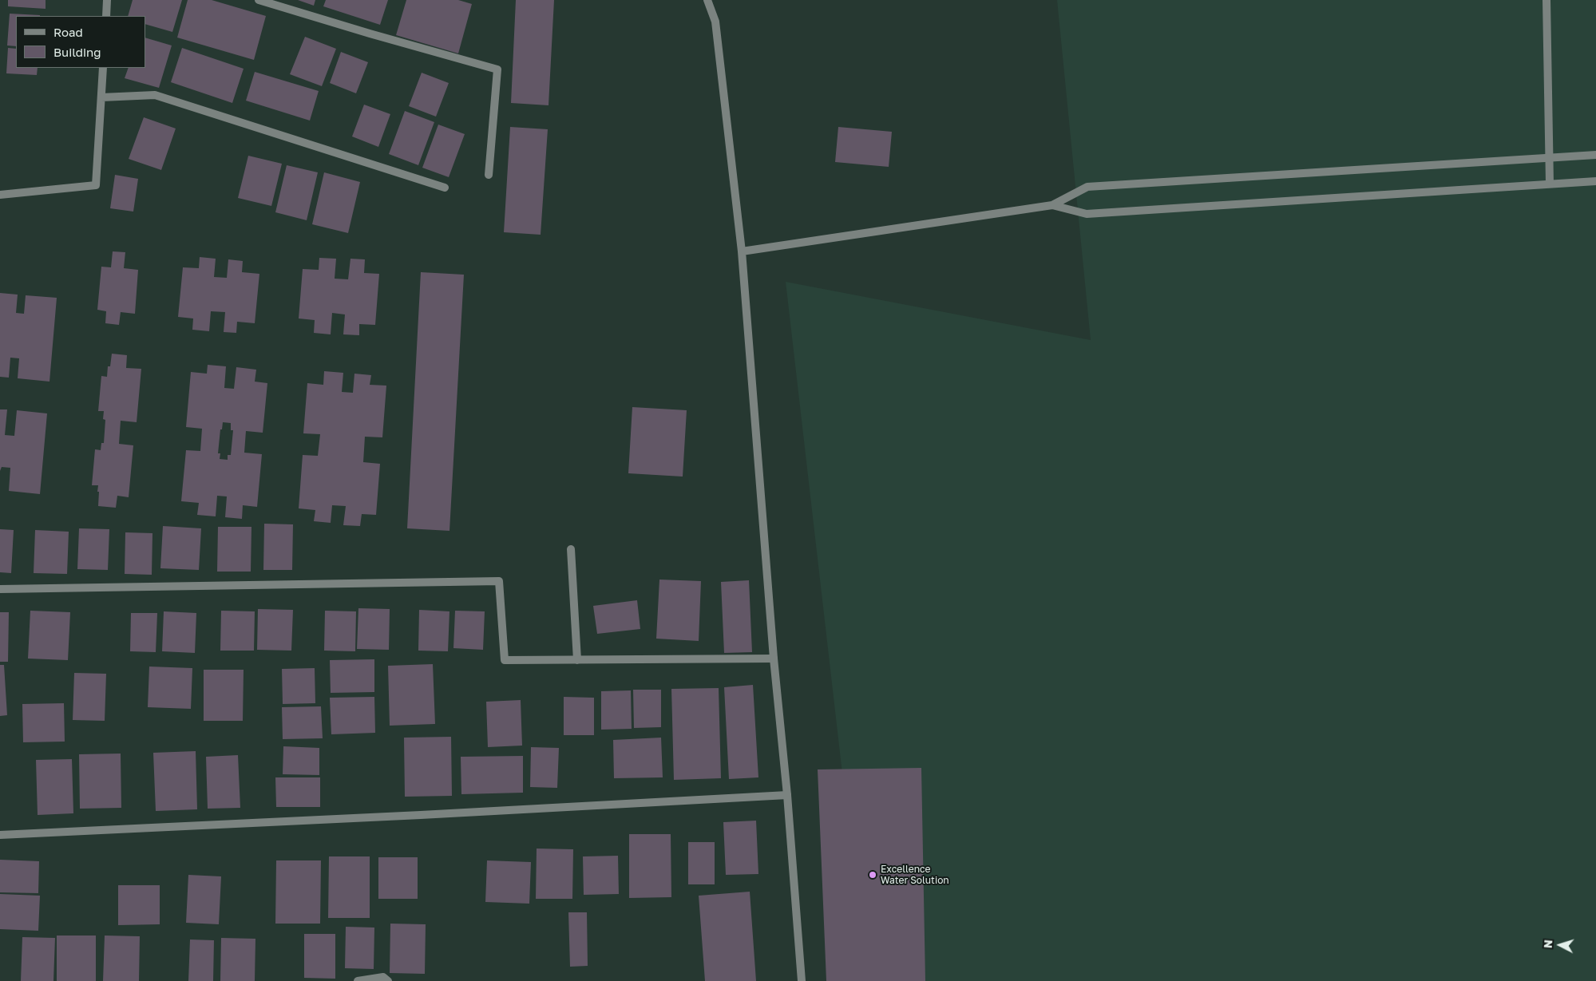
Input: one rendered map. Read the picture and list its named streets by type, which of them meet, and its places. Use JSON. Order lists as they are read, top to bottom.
{
  "places": ["Excellence Water Solution"],
  "legend": ["Road", "Building"],
  "north": "left"
}
